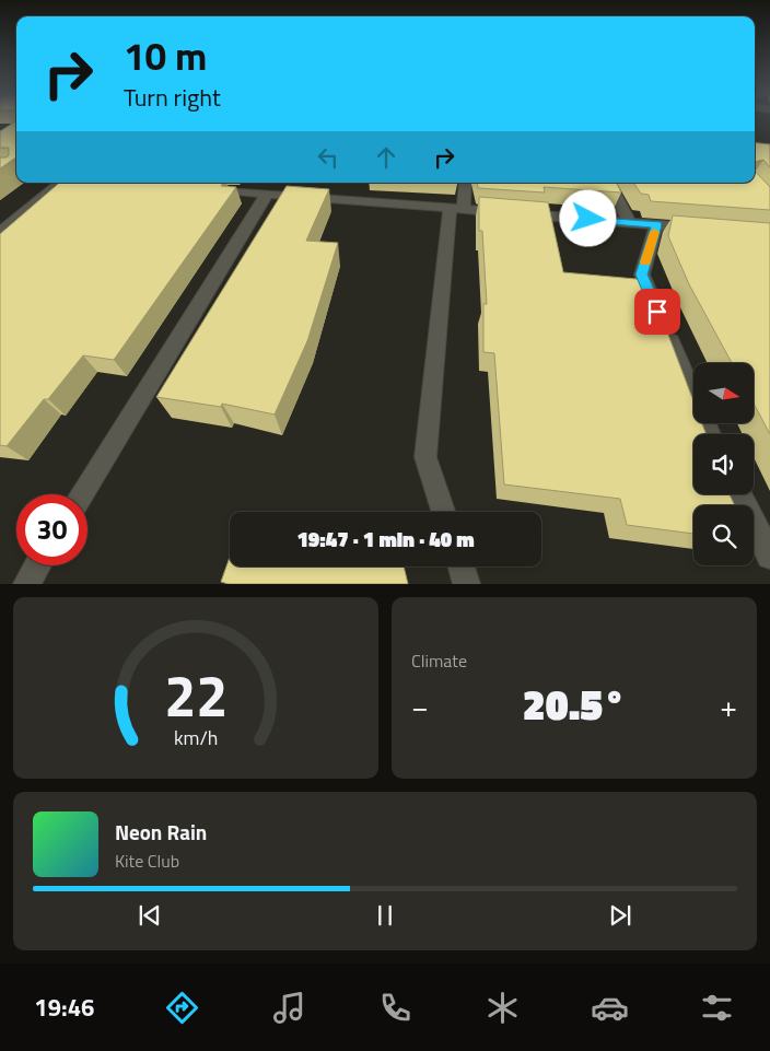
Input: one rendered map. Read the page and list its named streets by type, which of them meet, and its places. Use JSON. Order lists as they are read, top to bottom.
{
  "north": "right",
  "page": {
    "turn": ["10 m", "Turn right"],
    "limit": "30",
    "trip": "19:47 · 1 min · 40 m",
    "tile": "Climate",
    "heat": ["−", "20.5°", "+"],
    "song": ["Neon Rain", "Kite Club"],
    "tabs": "19:46",
    "gauge": ["22", "km/h"]
  }
}
